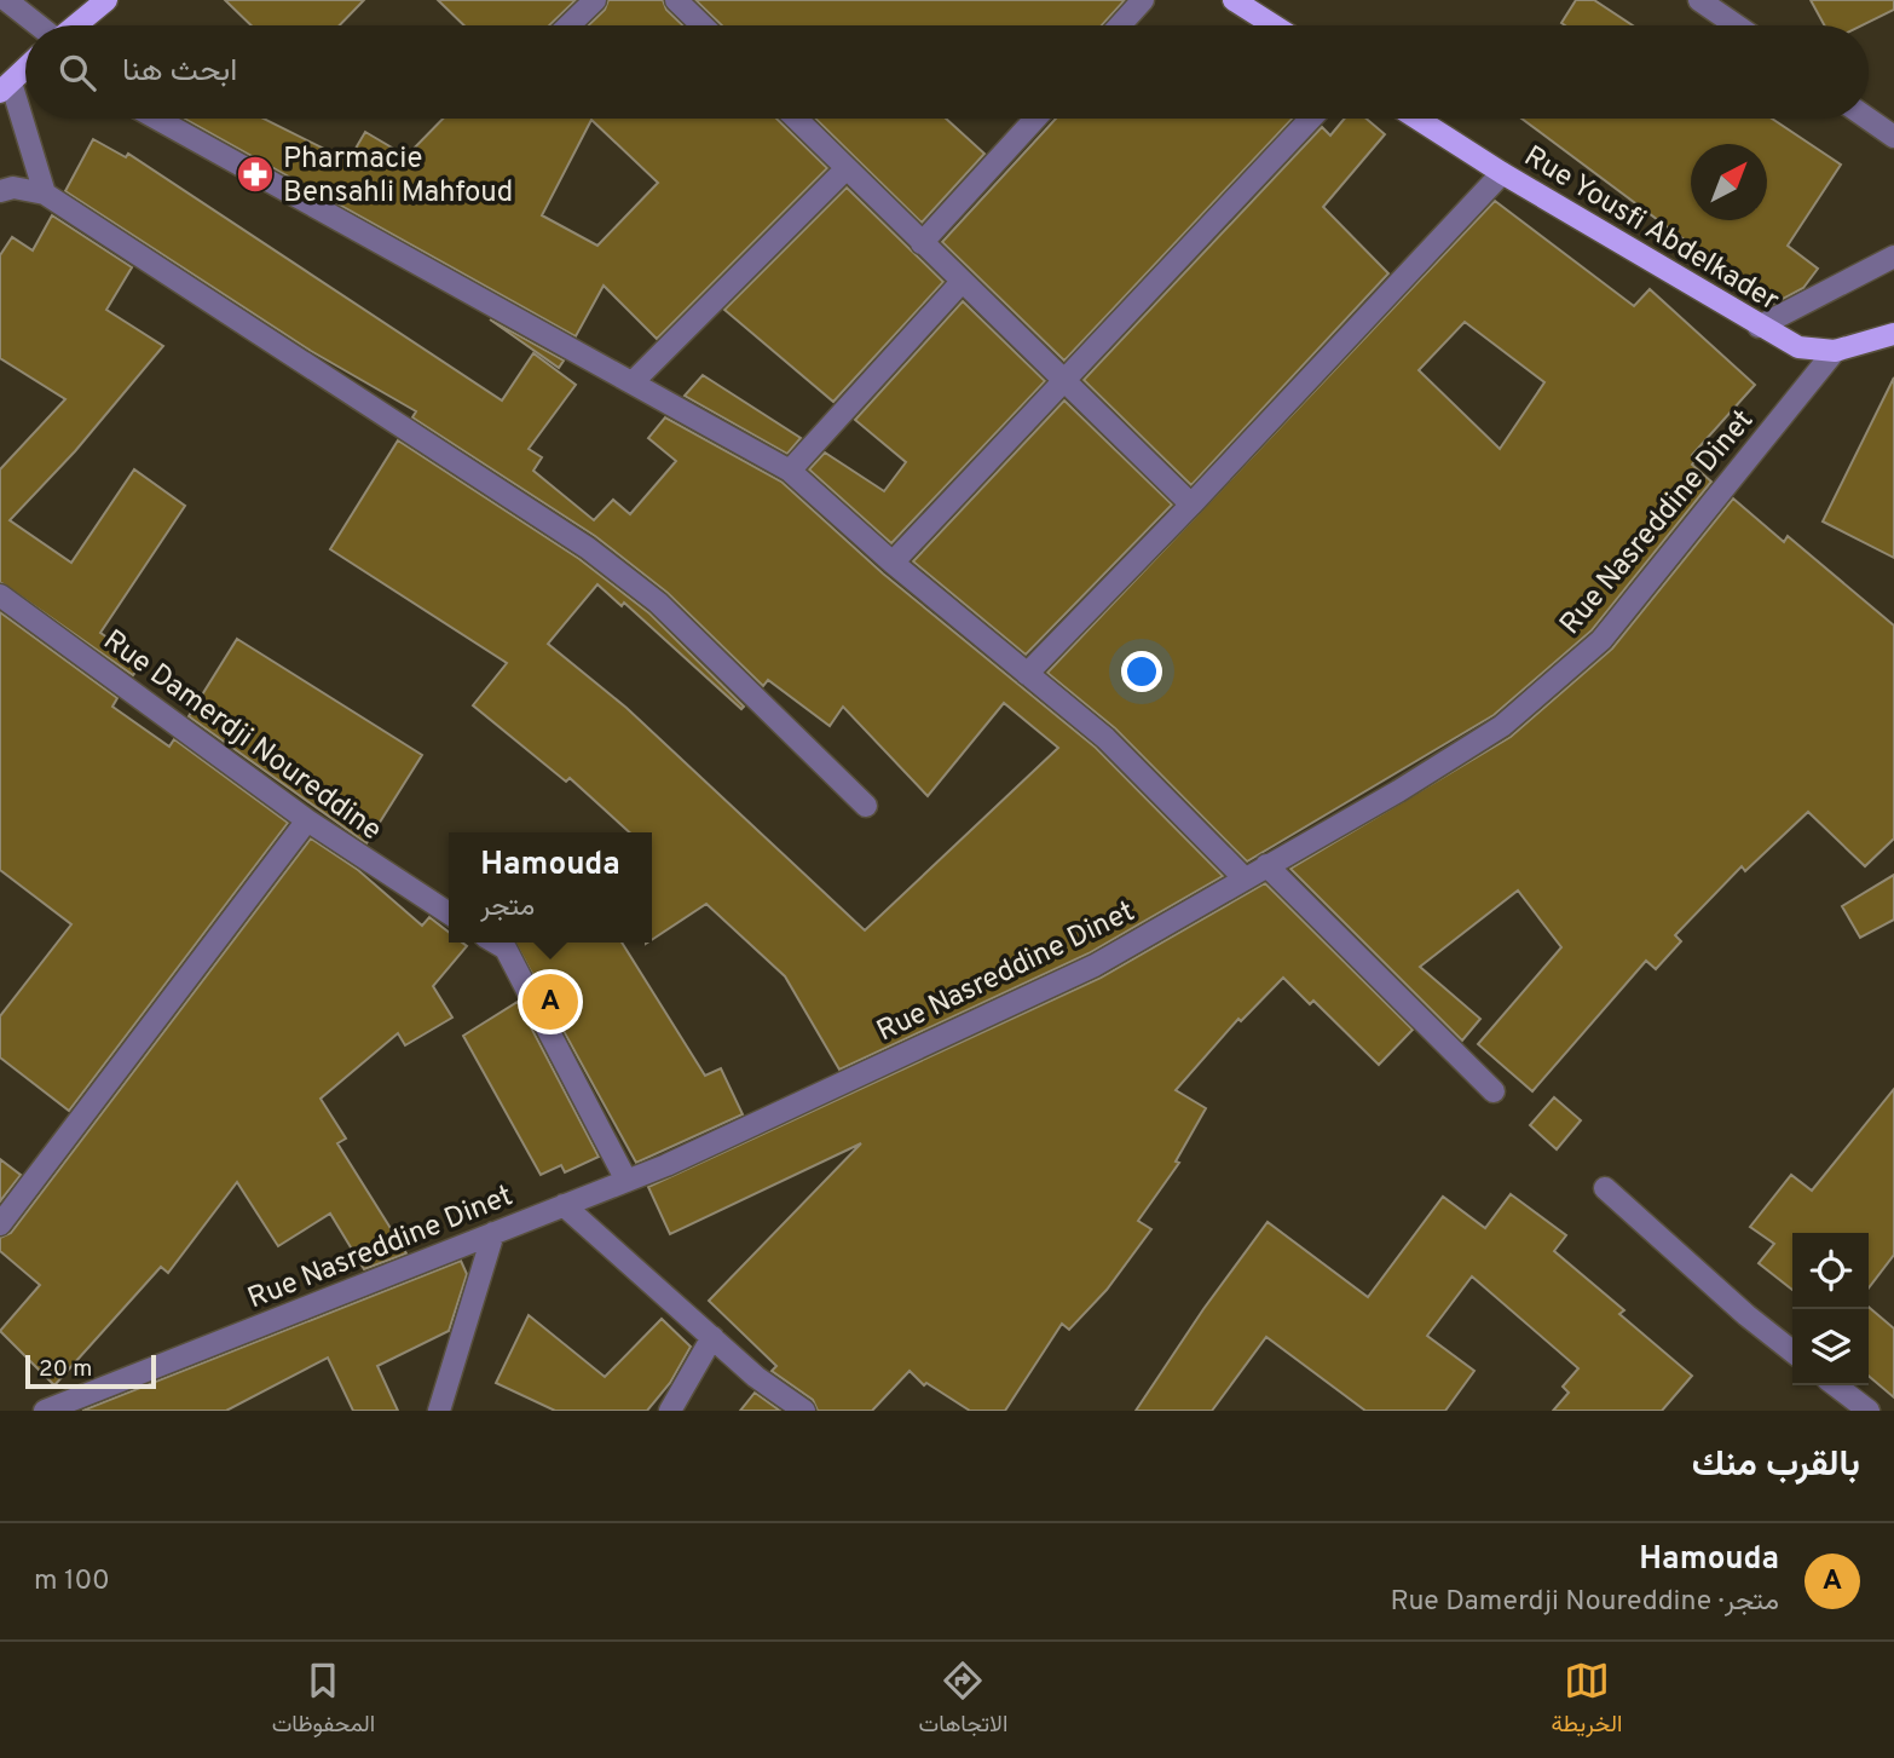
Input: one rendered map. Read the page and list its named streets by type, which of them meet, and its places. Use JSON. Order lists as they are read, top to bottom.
{
  "streets": {
    "main road": ["Rue Yousfi Abdelkader"],
    "street": ["Rue Nasreddine Dinet", "Rue Damerdji Noureddine"]
  },
  "crossings": [
    ["Rue Yousfi Abdelkader", "Rue Nasreddine Dinet"]
  ],
  "places": {
    "pharmacy": ["Pharmacie Bensahli Mahfoud"]
  },
  "scale_bar": "20 m",
  "north": "top right",
  "page": {
    "search": "ابحث هنا",
    "popup": ["Hamouda", "متجر"],
    "pins": "A",
    "scale": "20 m",
    "heading": "بالقرب منك",
    "list": [
      {
        "mark": "A",
        "name": "Hamouda",
        "note": "متجر · Rue Damerdji Noureddine",
        "value": "100 m"
      }
    ],
    "nav": ["الخريطة", "الاتجاهات", "المحفوظات"]
  }
}
